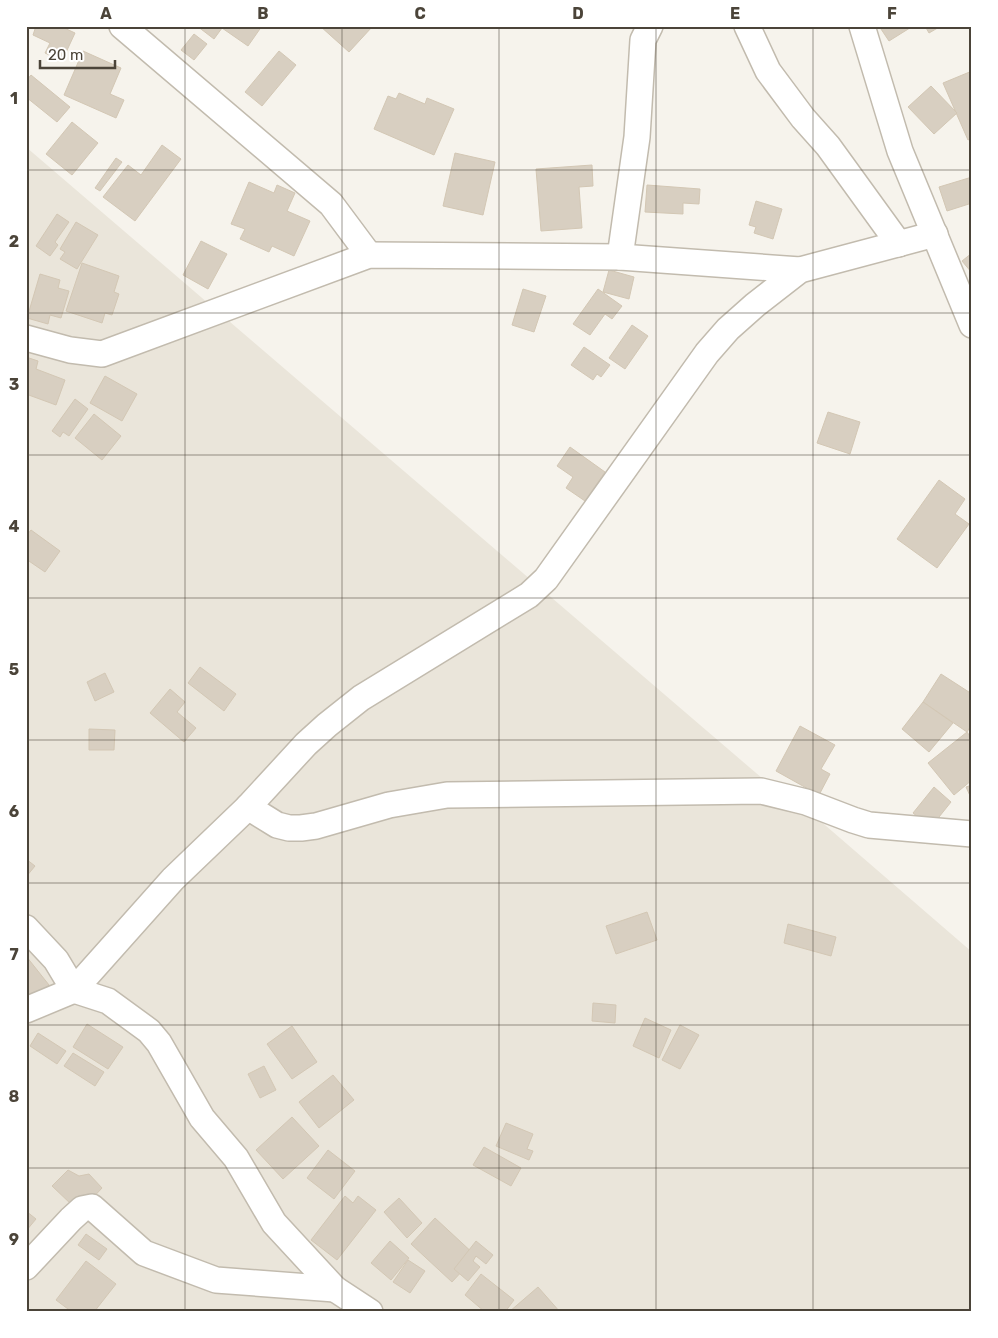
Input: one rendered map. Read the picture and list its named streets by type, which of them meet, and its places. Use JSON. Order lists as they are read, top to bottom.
{
  "scale_bar": "20 m",
  "grid": {
    "columns": [
      "A",
      "B",
      "C",
      "D",
      "E",
      "F"
    ],
    "rows": [
      "1",
      "2",
      "3",
      "4",
      "5",
      "6",
      "7",
      "8",
      "9"
    ]
  }
}
